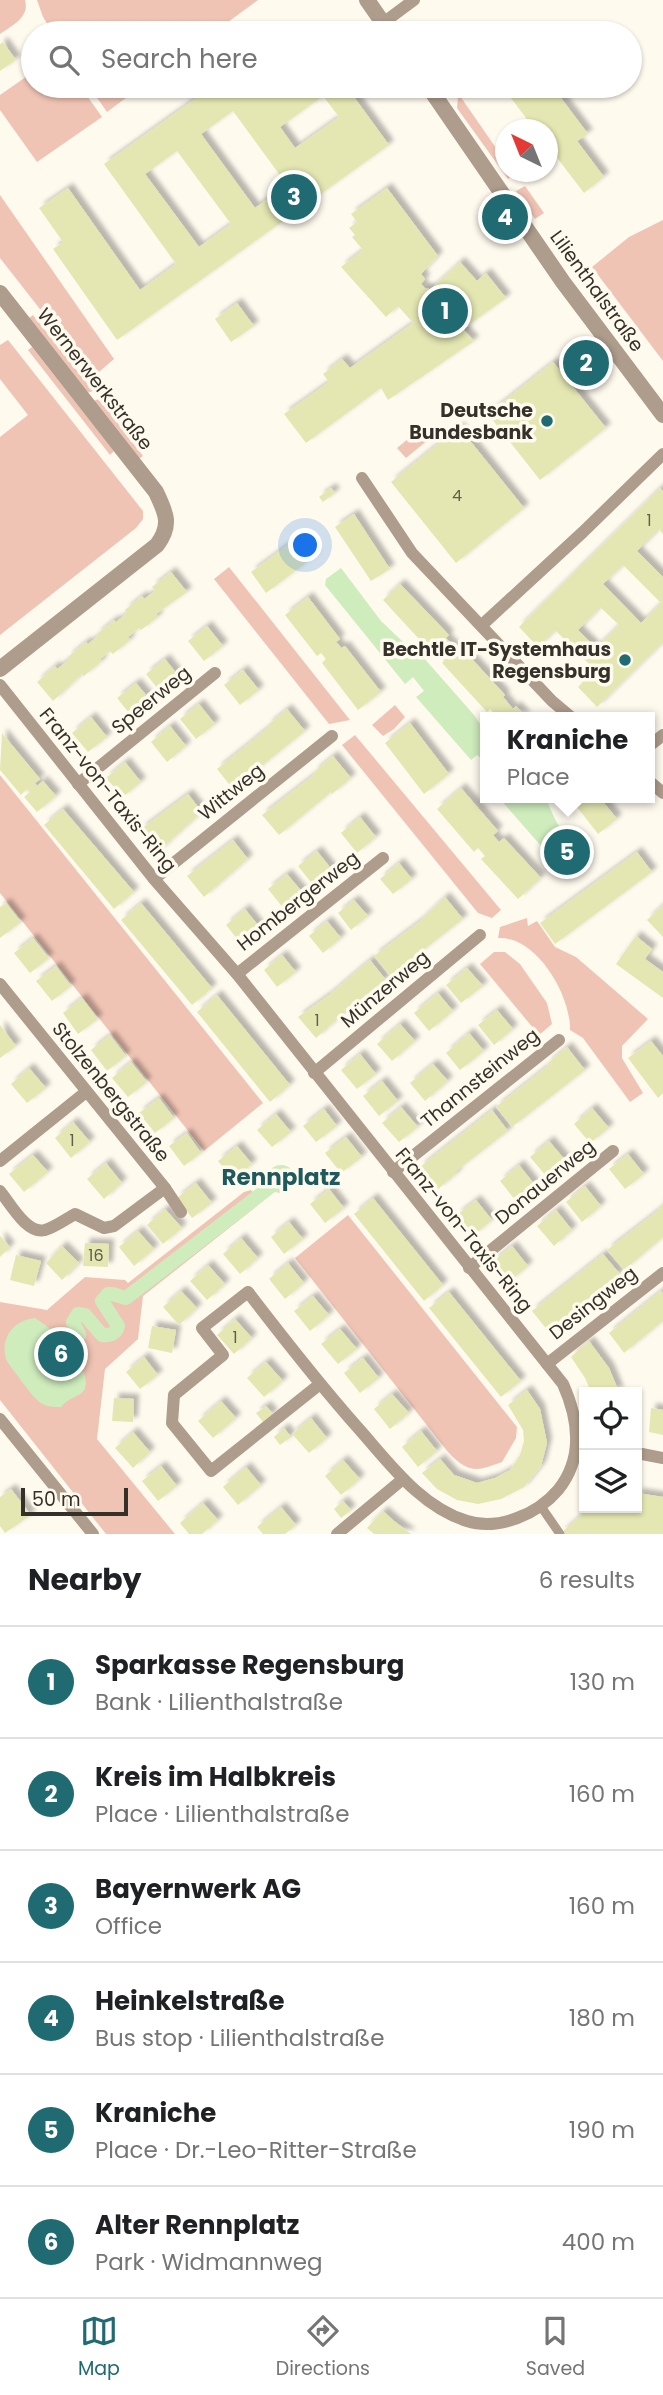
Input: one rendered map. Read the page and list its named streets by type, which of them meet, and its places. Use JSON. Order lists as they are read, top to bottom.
{
  "streets": {
    "street": [
      "Lilienthalstraße",
      "Wernerwerkstraße",
      "Speerweg",
      "Franz-von-Taxis-Ring",
      "Wittweg",
      "Hombergerweg",
      "Münzerweg",
      "Thannsteinweg",
      "Stolzenbergstraße",
      "Donauerweg",
      "Desingweg"
    ]
  },
  "crossings": [
    ["Speerweg", "Franz-von-Taxis-Ring"],
    ["Franz-von-Taxis-Ring", "Wittweg"],
    ["Franz-von-Taxis-Ring", "Hombergerweg"],
    ["Franz-von-Taxis-Ring", "Münzerweg"],
    ["Franz-von-Taxis-Ring", "Thannsteinweg"],
    ["Franz-von-Taxis-Ring", "Donauerweg"],
    ["Franz-von-Taxis-Ring", "Desingweg"]
  ],
  "districts": ["Rennplatz"],
  "places": ["Deutsche Bundesbank", "Bechtle IT-Systemhaus Regensburg"],
  "house_numbers": [
    "4",
    "1",
    "1",
    "1",
    "16",
    "1"
  ],
  "scale_bar": "50 m",
  "north": "top left",
  "page": {
    "search": "Search here",
    "pins": [
      "3",
      "4",
      "1",
      "2",
      "5",
      "6"
    ],
    "popup": ["Kraniche", "Place"],
    "scale": "50 m",
    "heading": ["Nearby", "6 results"],
    "list": [
      {
        "mark": "1",
        "name": "Sparkasse Regensburg",
        "note": "Bank · Lilienthalstraße",
        "value": "130 m"
      },
      {
        "mark": "2",
        "name": "Kreis im Halbkreis",
        "note": "Place · Lilienthalstraße",
        "value": "160 m"
      },
      {
        "mark": "3",
        "name": "Bayernwerk AG",
        "note": "Office",
        "value": "160 m"
      },
      {
        "mark": "4",
        "name": "Heinkelstraße",
        "note": "Bus stop · Lilienthalstraße",
        "value": "180 m"
      },
      {
        "mark": "5",
        "name": "Kraniche",
        "note": "Place · Dr.-Leo-Ritter-Straße",
        "value": "190 m"
      },
      {
        "mark": "6",
        "name": "Alter Rennplatz",
        "note": "Park · Widmannweg",
        "value": "400 m"
      }
    ],
    "nav": ["Map", "Directions", "Saved"]
  }
}
